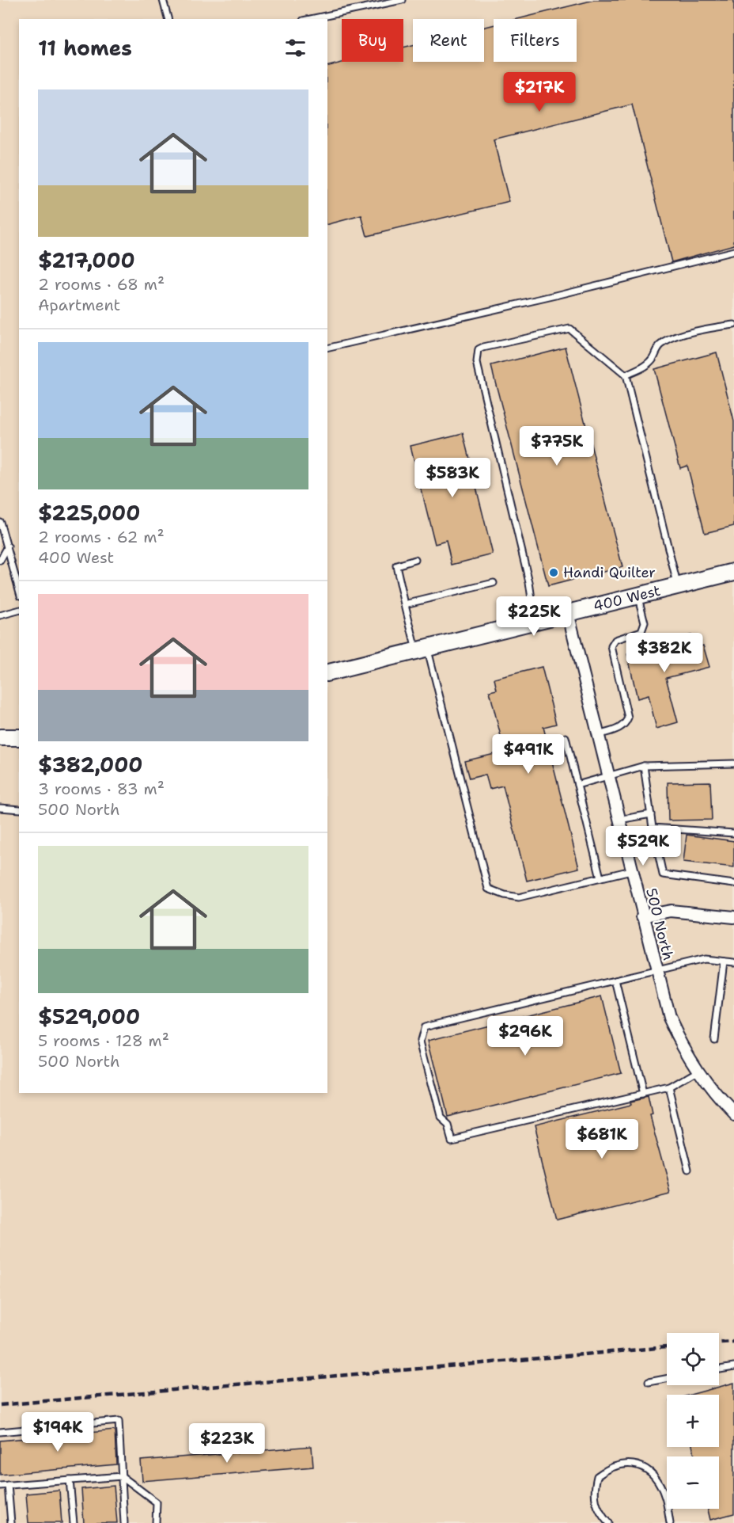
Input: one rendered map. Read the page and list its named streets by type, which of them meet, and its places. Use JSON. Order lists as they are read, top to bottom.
{
  "streets": {
    "street": ["400 West", "500 North"]
  },
  "crossings": [
    ["400 West", "500 North"]
  ],
  "places": ["Handi Quilter"],
  "page": {
    "chip": ["Buy", "Rent", "Filters"],
    "heading": "11 homes",
    "price": [
      "$217K",
      "$775K",
      "$583K",
      "$225K",
      "$382K",
      "$491K",
      "$529K",
      "$296K",
      "$681K",
      "$194K",
      "$223K"
    ],
    "list": [
      {
        "name": "$217,000",
        "note": "2 rooms · 68 m² · Apartment"
      },
      {
        "name": "$225,000",
        "note": "2 rooms · 62 m² · 400 West"
      },
      {
        "name": "$382,000",
        "note": "3 rooms · 83 m² · 500 North"
      },
      {
        "name": "$529,000",
        "note": "5 rooms · 128 m² · 500 North"
      }
    ],
    "map_buttons": ["+", "−"]
  }
}
